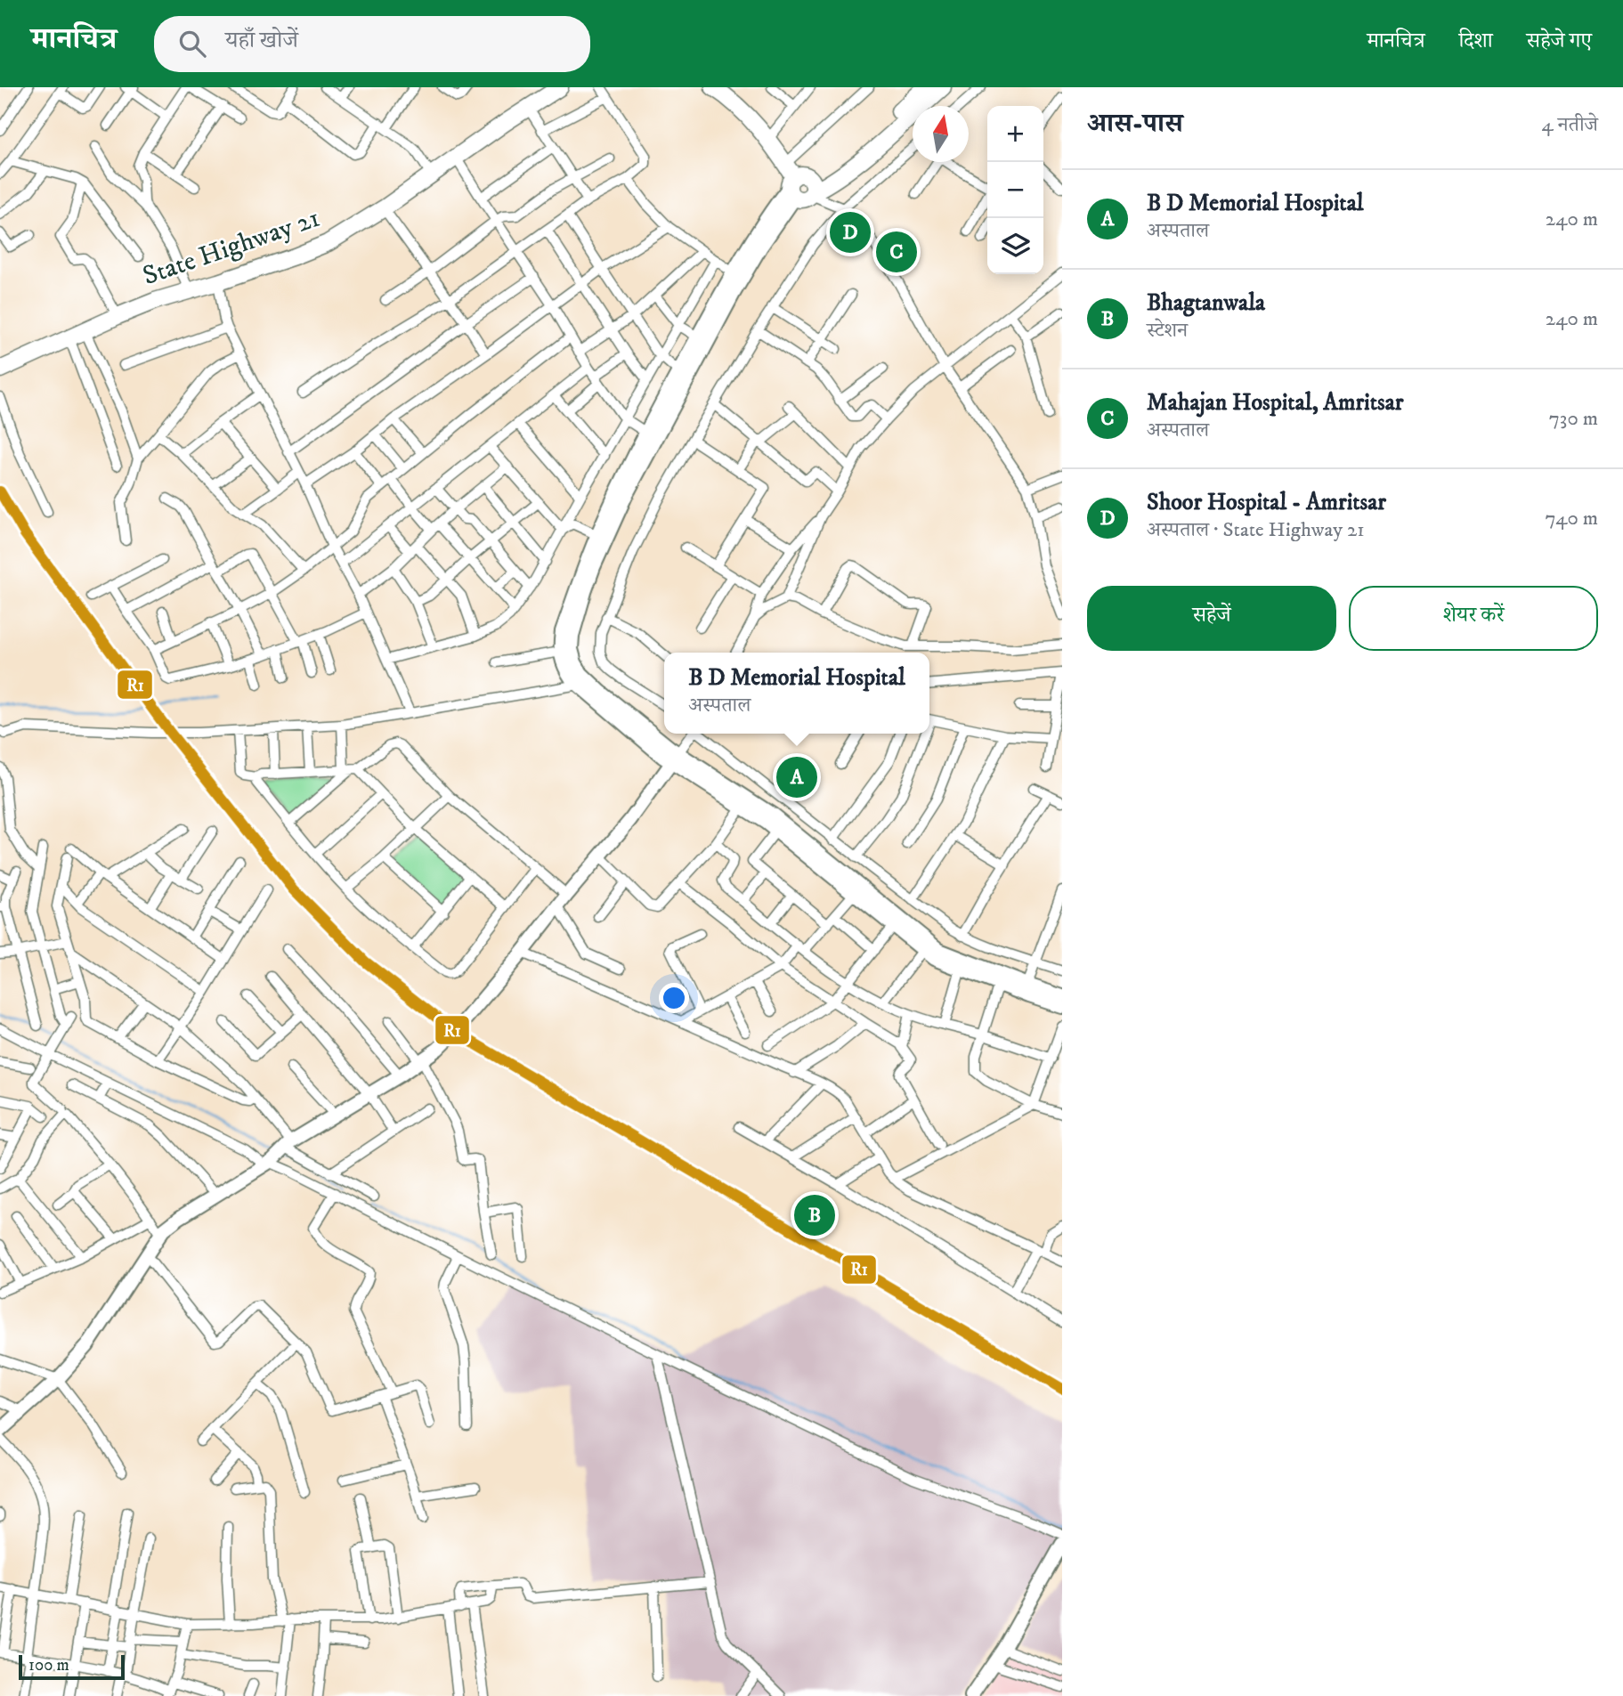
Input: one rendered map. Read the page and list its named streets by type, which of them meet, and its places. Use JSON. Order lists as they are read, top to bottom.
{
  "streets": {
    "highway": ["State Highway 21"]
  },
  "lines": ["transit line R1"],
  "scale_bar": "100 m",
  "north": "top",
  "page": {
    "header": "मानचित्र",
    "search": "यहाँ खोजें",
    "nav": ["मानचित्र", "दिशा", "सहेजे गए"],
    "heading": ["आस-पास", "4 नतीजे"],
    "map_buttons": ["+", "−"],
    "list": [
      {
        "mark": "A",
        "name": "B D Memorial Hospital",
        "note": "अस्पताल",
        "value": "240 m"
      },
      {
        "mark": "B",
        "name": "Bhagtanwala",
        "note": "स्टेशन",
        "value": "240 m"
      },
      {
        "mark": "C",
        "name": "Mahajan Hospital, Amritsar",
        "note": "अस्पताल",
        "value": "730 m"
      },
      {
        "mark": "D",
        "name": "Shoor Hospital - Amritsar",
        "note": "अस्पताल · State Highway 21",
        "value": "740 m"
      }
    ],
    "pins": [
      "D",
      "C",
      "A",
      "B"
    ],
    "buttons": ["सहेजें", "शेयर करें"],
    "popup": ["B D Memorial Hospital", "अस्पताल"],
    "scale": "100 m"
  }
}
